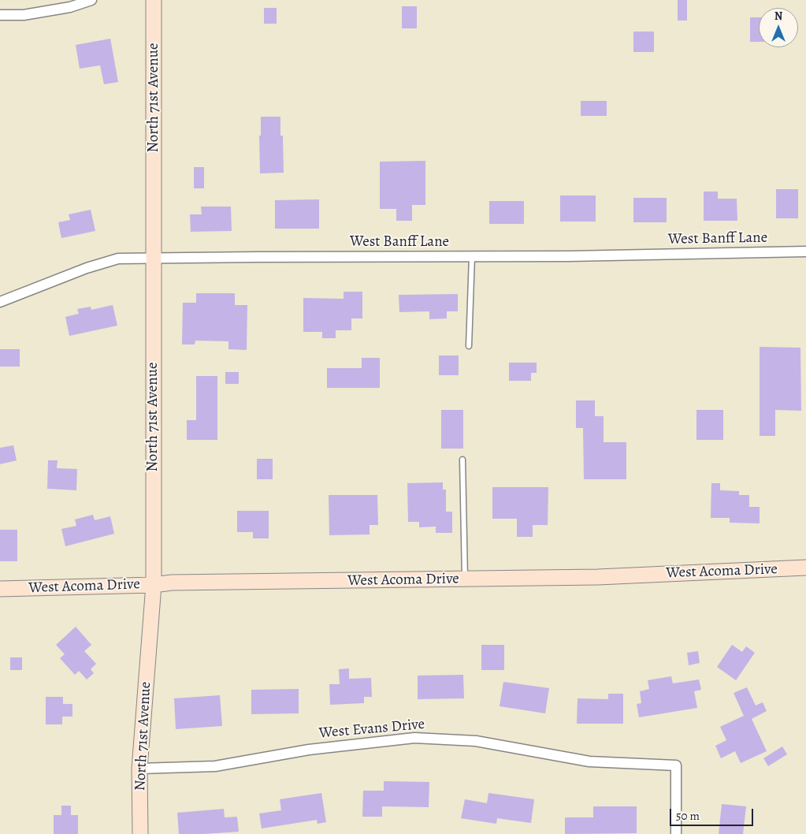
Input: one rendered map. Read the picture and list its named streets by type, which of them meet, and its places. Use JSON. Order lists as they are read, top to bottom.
{
  "streets": {
    "street": [
      "North 71st Avenue",
      "West Banff Lane",
      "West Acoma Drive",
      "West Evans Drive"
    ]
  },
  "crossings": [
    ["North 71st Avenue", "West Banff Lane"],
    ["North 71st Avenue", "West Acoma Drive"],
    ["North 71st Avenue", "West Evans Drive"]
  ],
  "scale_bar": "50 m",
  "north": "top"
}
